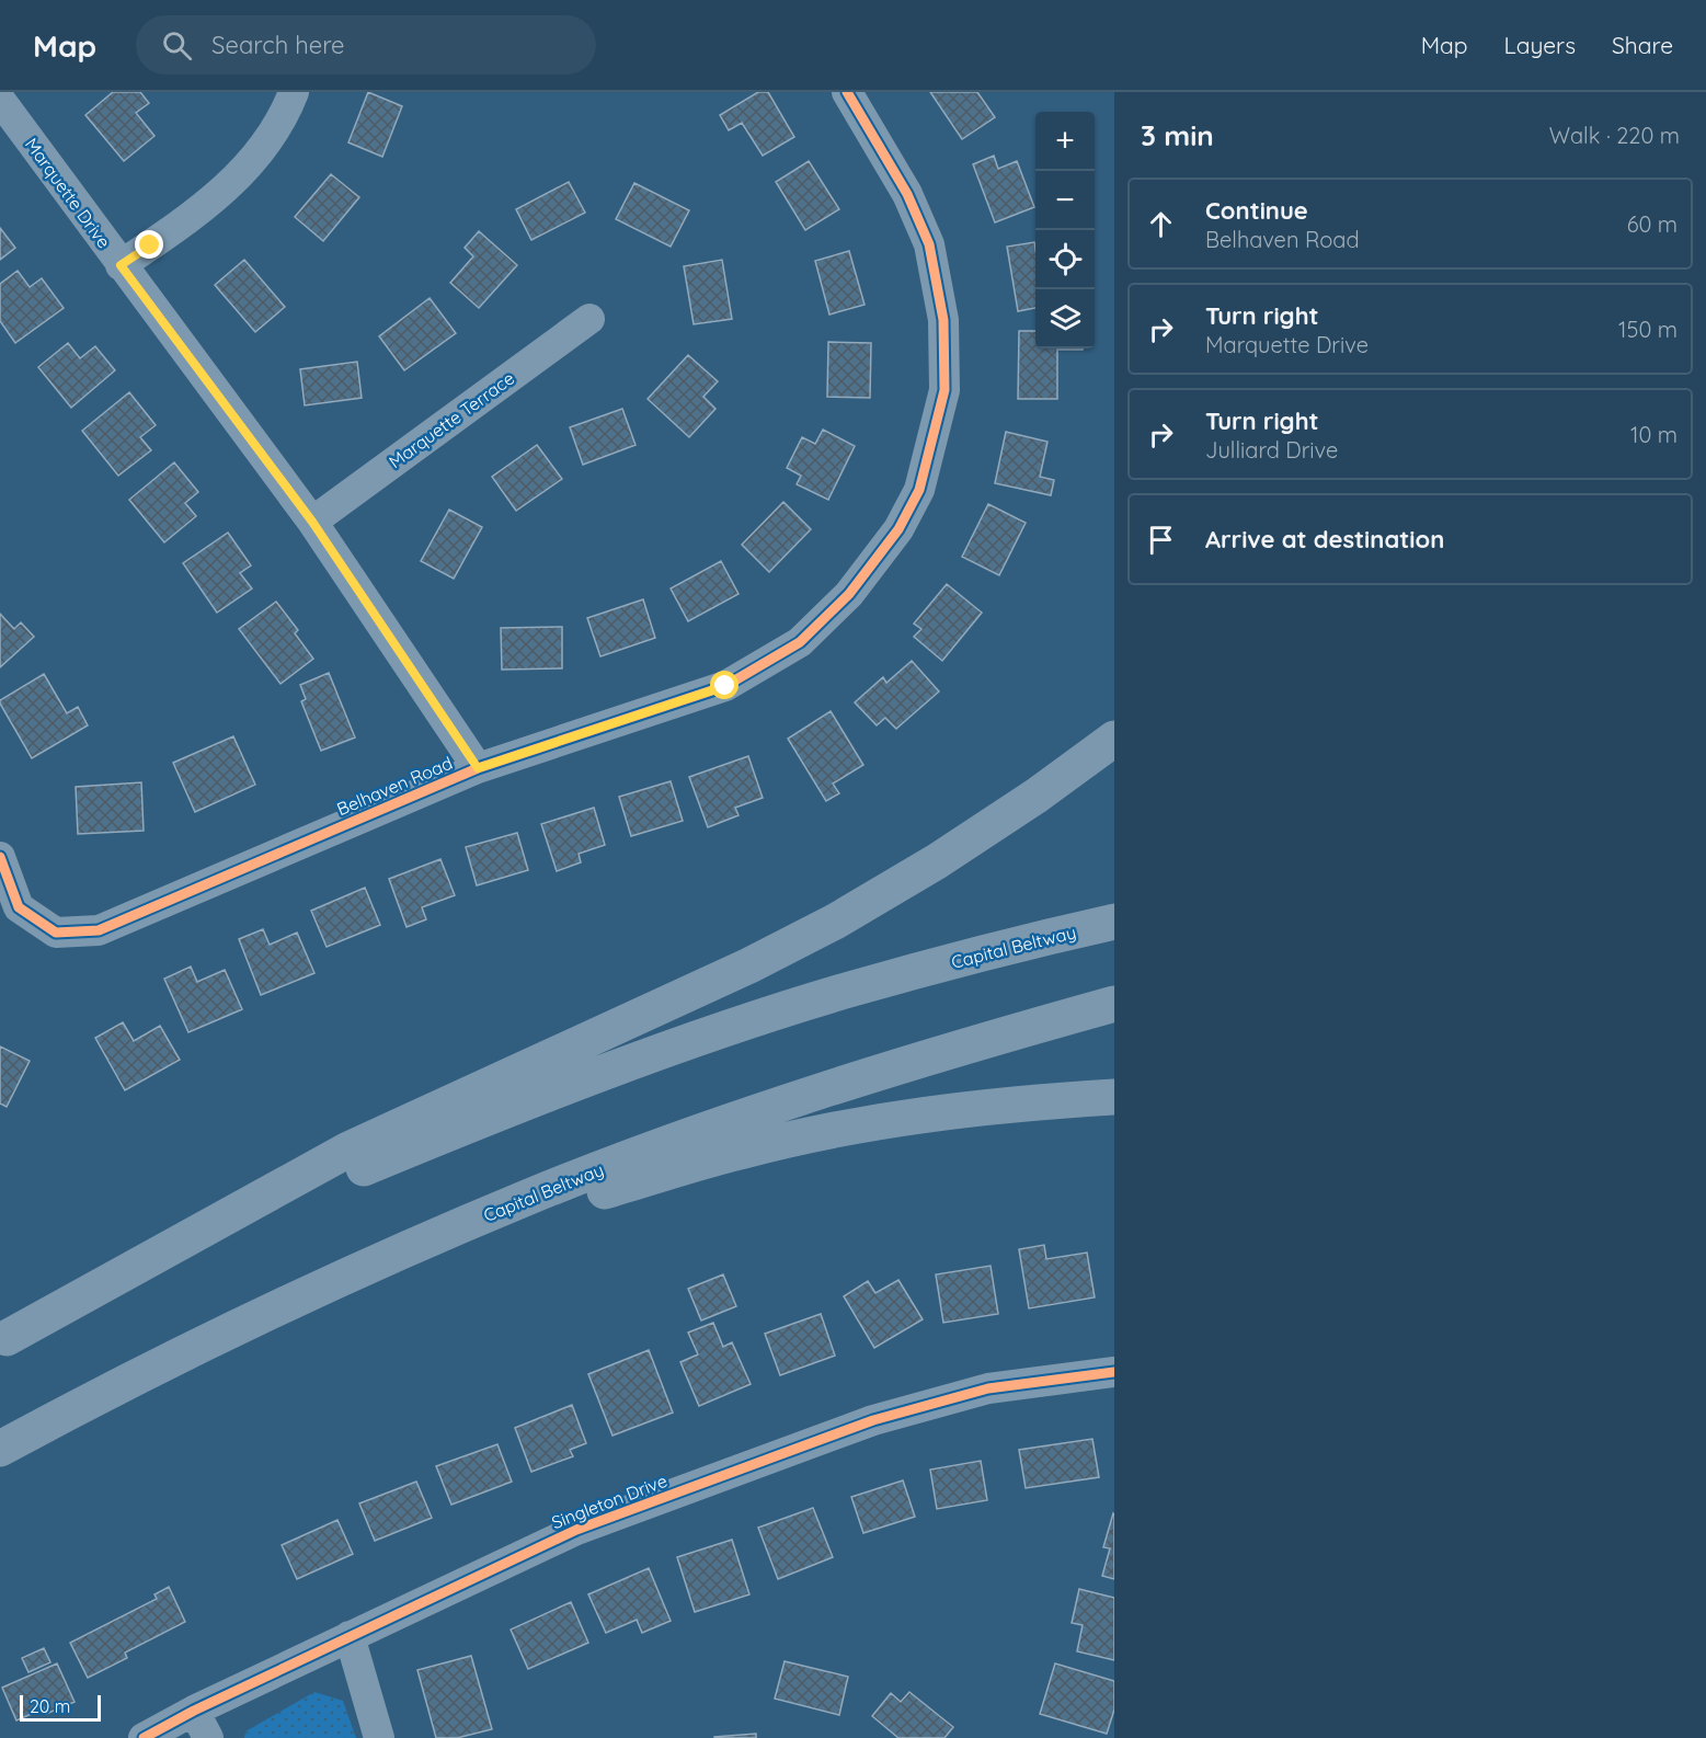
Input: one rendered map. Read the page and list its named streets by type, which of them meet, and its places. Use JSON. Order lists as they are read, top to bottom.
{
  "streets": {
    "highway": ["Capital Beltway"],
    "street": [
      "Marquette Drive",
      "Marquette Terrace",
      "Belhaven Road",
      "Singleton Drive"
    ]
  },
  "crossings": [
    ["Marquette Drive", "Marquette Terrace"],
    ["Marquette Drive", "Belhaven Road"]
  ],
  "scale_bar": "20 m",
  "page": {
    "header": "Map",
    "search": "Search here",
    "nav": ["Map", "Layers", "Share"],
    "heading": ["3 min", "Walk · 220 m"],
    "map_buttons": ["+", "−"],
    "list": [
      ["Continue", "Belhaven Road", "60 m"],
      ["Turn right", "Marquette Drive", "150 m"],
      ["Turn right", "Julliard Drive", "10 m"],
      "Arrive at destination"
    ],
    "scale": "20 m"
  }
}
